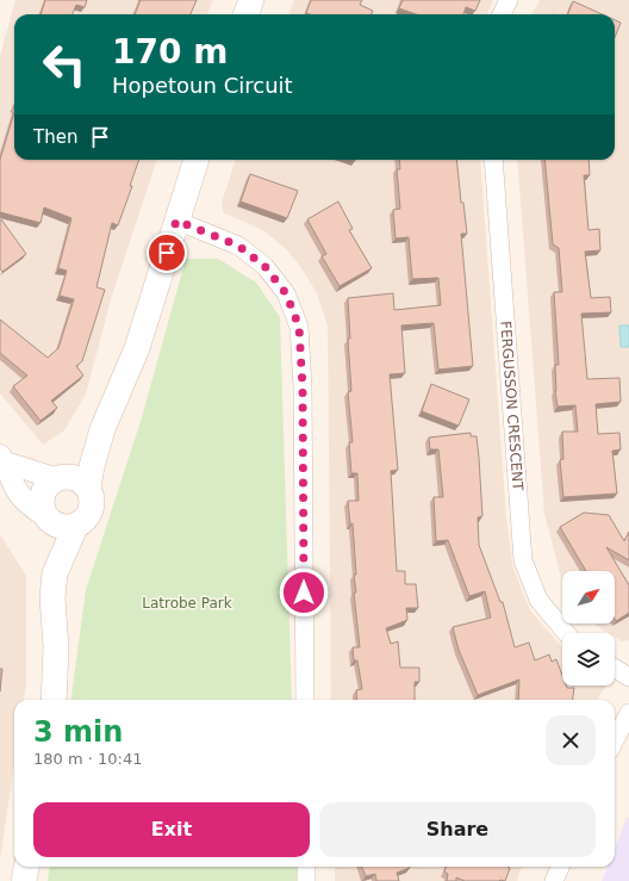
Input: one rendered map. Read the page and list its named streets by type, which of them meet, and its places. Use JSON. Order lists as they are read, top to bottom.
{
  "streets": {
    "street": ["FERGUSSON CRESCENT"]
  },
  "parks": ["Latrobe Park"],
  "north": "top right",
  "page": {
    "turn": ["170 m", "Hopetoun Circuit"],
    "then": "Then",
    "heading": ["3 min", "180 m · 10:41"],
    "buttons": ["Exit", "Share"]
  }
}
